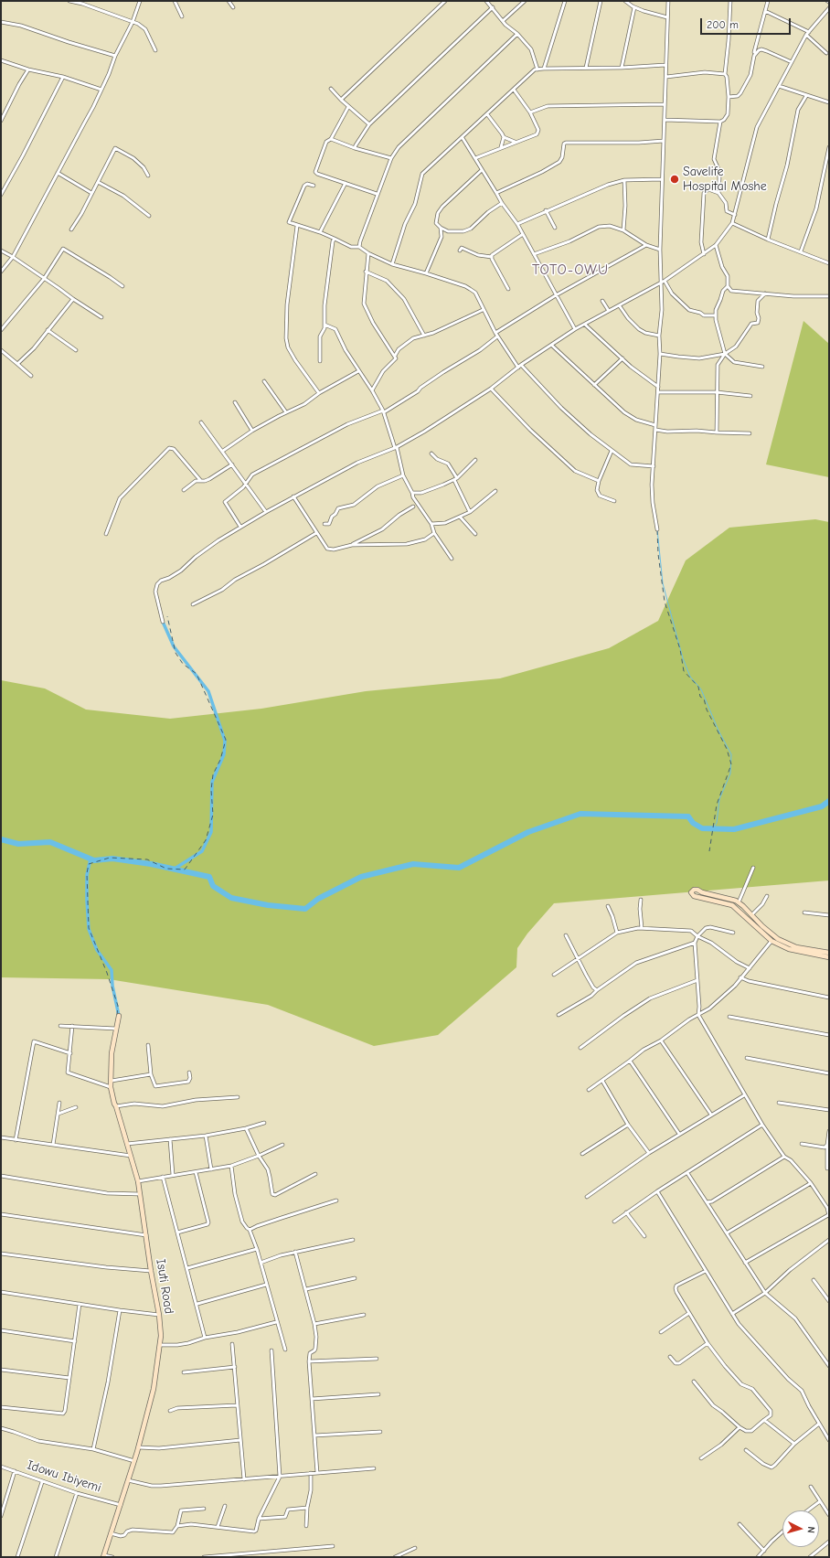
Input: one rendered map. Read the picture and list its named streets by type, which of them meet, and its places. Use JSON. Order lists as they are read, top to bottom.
{
  "streets": {
    "street": ["Isuti Road", "Idowu Ibiyemi"]
  },
  "crossings": [
    ["Isuti Road", "Idowu Ibiyemi"]
  ],
  "districts": ["TOTO-OWU"],
  "places": ["Savelife Hospital Moshe"],
  "scale_bar": "200 m",
  "north": "right"
}
